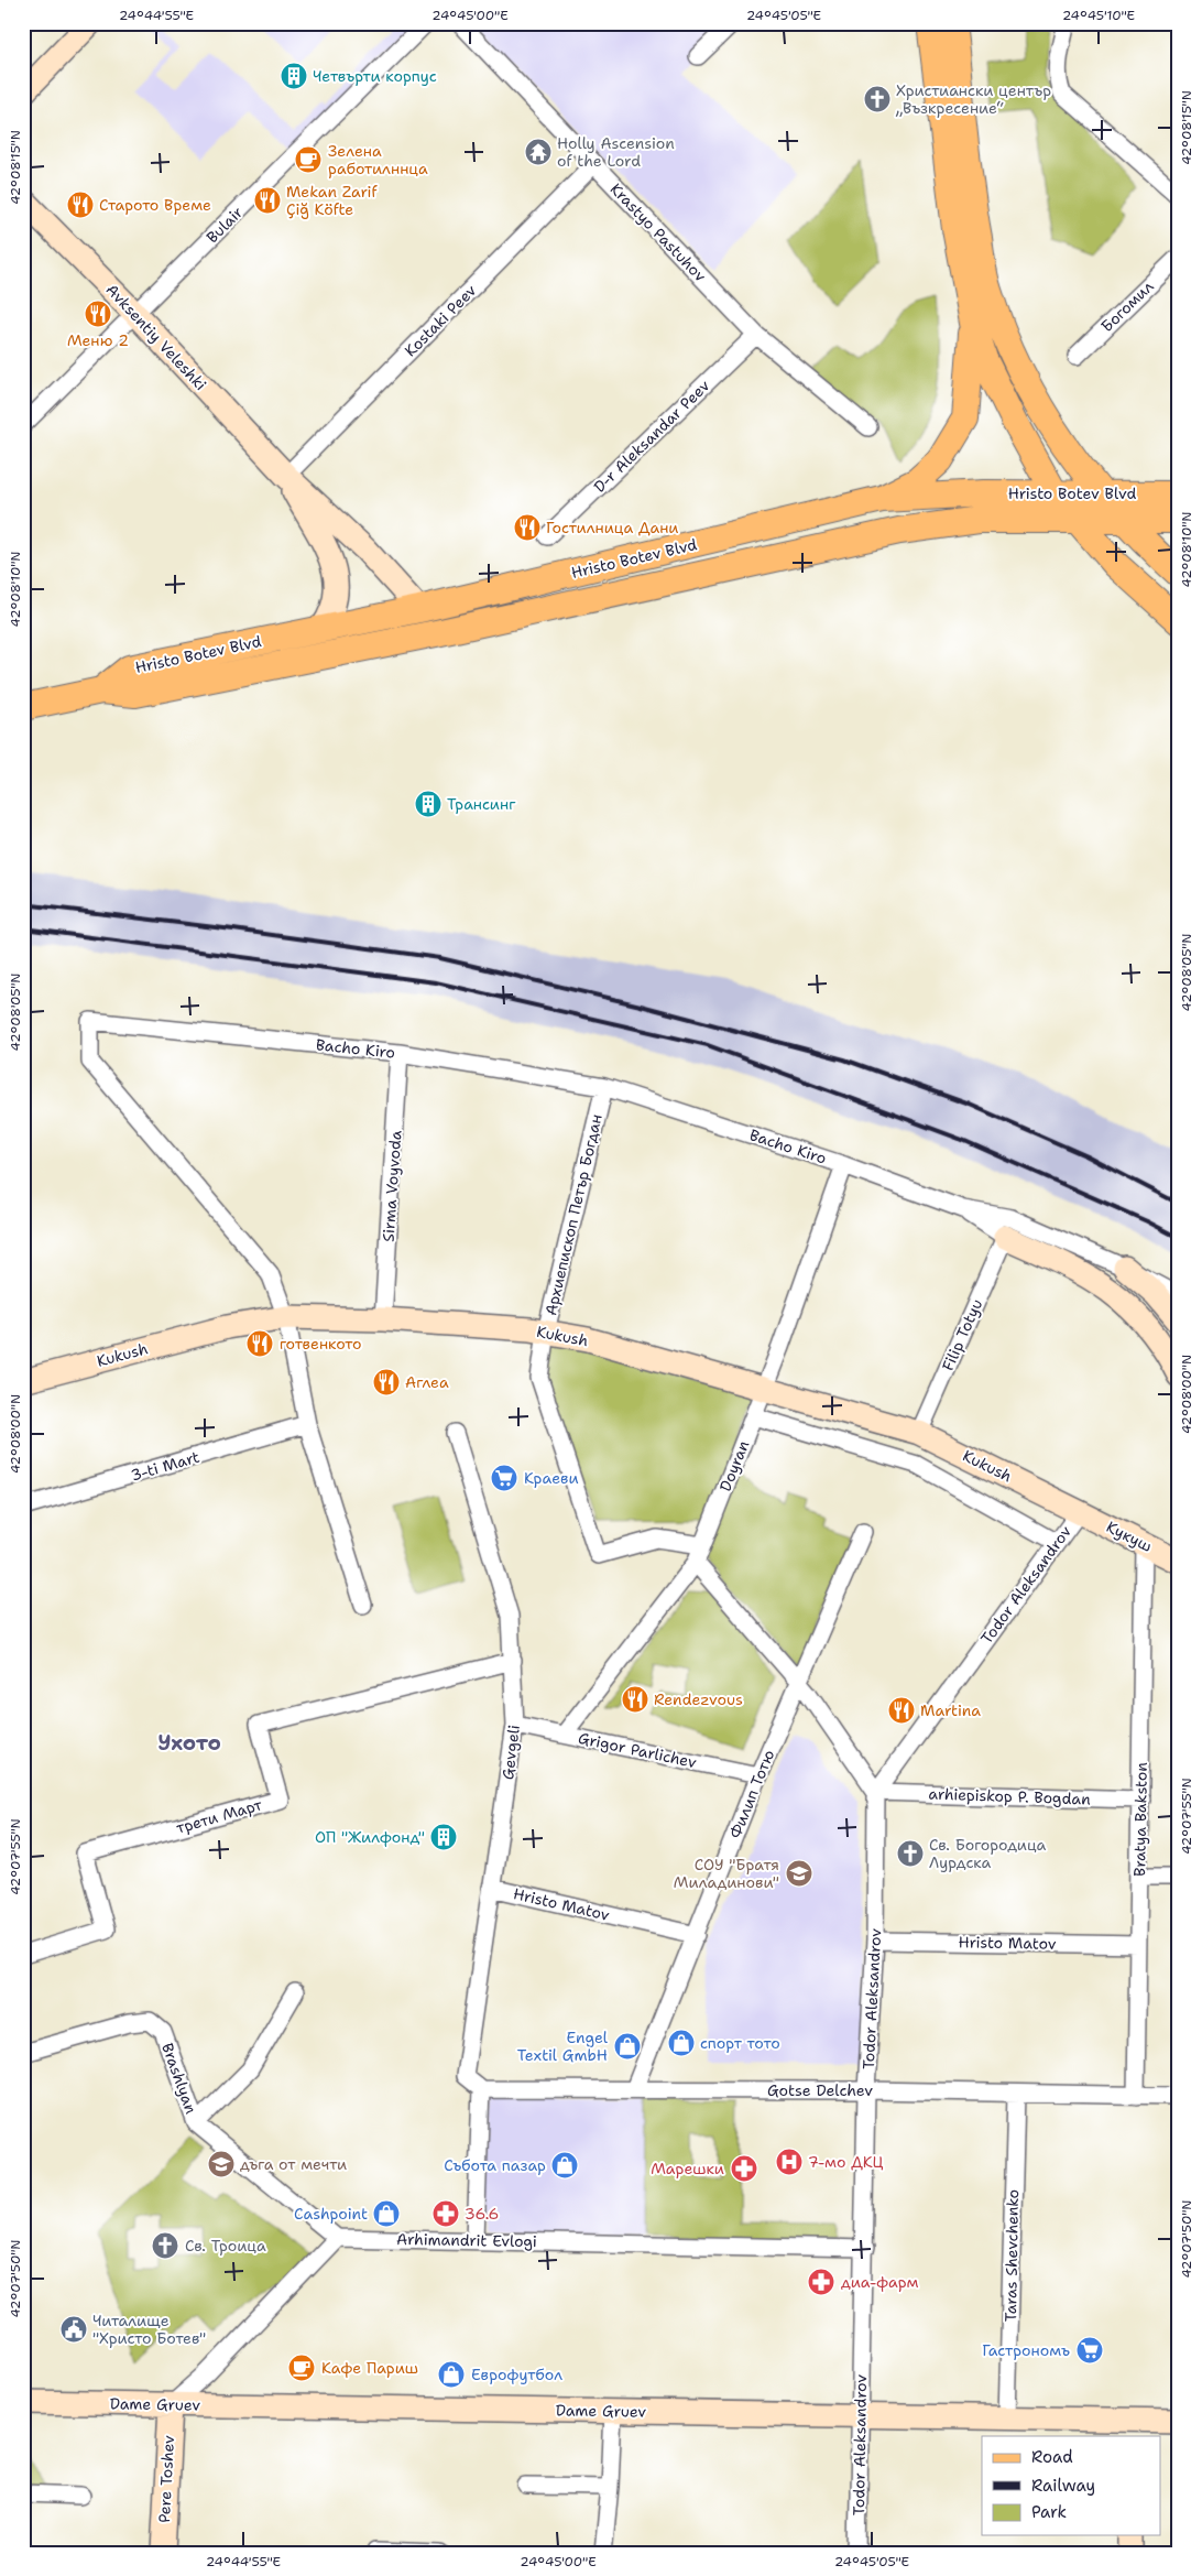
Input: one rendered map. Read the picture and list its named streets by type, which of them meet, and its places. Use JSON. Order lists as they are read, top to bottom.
{
  "streets": {
    "main road": ["Hristo Botev Blvd"],
    "street": [
      "Bulair",
      "Krastyo Pastuhov",
      "Богомил",
      "Kostaki Peev",
      "Avksentiy Veleshki",
      "D-r Aleksandar Peev",
      "Bacho Kiro",
      "Sirma Voyvoda",
      "Архиепископ Петър Богдан",
      "Filip Totyu",
      "Kukush",
      "3-ti Mart",
      "Doyran",
      "Кукуш",
      "Todor Aleksandrov",
      "Grigor Parlichev",
      "Gevgeli",
      "Филип Тотю",
      "arhiepiskop P. Bogdan",
      "трети Март",
      "Bratya Bakston",
      "Hristo Matov",
      "Brashlyan",
      "Gotse Delchev",
      "Arhimandrit Evlogi",
      "Taras Shevchenko",
      "Dame Gruev",
      "Pere Toshev"
    ]
  },
  "crossings": [
    ["Bulair", "Avksentiy Veleshki"],
    ["Krastyo Pastuhov", "Kostaki Peev"],
    ["Krastyo Pastuhov", "D-r Aleksandar Peev"],
    ["Kostaki Peev", "Avksentiy Veleshki"],
    ["Avksentiy Veleshki", "Hristo Botev Blvd"],
    ["Bacho Kiro", "Sirma Voyvoda"],
    ["Bacho Kiro", "Архиепископ Петър Богдан"],
    ["Bacho Kiro", "Filip Totyu"],
    ["Bacho Kiro", "Kukush"],
    ["Bacho Kiro", "Doyran"],
    ["Sirma Voyvoda", "Kukush"],
    ["Архиепископ Петър Богдан", "Kukush"],
    ["Архиепископ Петър Богдан", "Doyran"],
    ["Filip Totyu", "Kukush"],
    ["Kukush", "Doyran"],
    ["Kukush", "Кукуш"],
    ["Kukush", "Todor Aleksandrov"],
    ["Doyran", "Grigor Parlichev"],
    ["Кукуш", "Todor Aleksandrov"],
    ["Кукуш", "Bratya Bakston"],
    ["Todor Aleksandrov", "arhiepiskop P. Bogdan"],
    ["Todor Aleksandrov", "Hristo Matov"],
    ["Todor Aleksandrov", "Gotse Delchev"],
    ["Todor Aleksandrov", "Arhimandrit Evlogi"],
    ["Todor Aleksandrov", "Dame Gruev"],
    ["Grigor Parlichev", "Gevgeli"],
    ["Grigor Parlichev", "Филип Тотю"],
    ["Gevgeli", "трети Март"],
    ["Gevgeli", "Hristo Matov"],
    ["Gevgeli", "Gotse Delchev"],
    ["Филип Тотю", "Hristo Matov"],
    ["Филип Тотю", "Gotse Delchev"],
    ["arhiepiskop P. Bogdan", "Bratya Bakston"],
    ["Bratya Bakston", "Hristo Matov"],
    ["Bratya Bakston", "Gotse Delchev"],
    ["Brashlyan", "Arhimandrit Evlogi"],
    ["Gotse Delchev", "Taras Shevchenko"],
    ["Taras Shevchenko", "Dame Gruev"],
    ["Dame Gruev", "Pere Toshev"]
  ],
  "districts": ["Ухото"],
  "places": {
    "building": ["Четвърти корпус", "Трансинг", "ОП \"Жилфонд\""],
    "church": ["Христиански център „Възкресение“", "Св. Богородица Лурдска", "Св. Троица"],
    "temple": ["Holly Ascension of the Lord"],
    "cafe": ["Зелена работилннца", "Кафе Париш"],
    "restaurant": [
      "Mekan Zarif Çiğ Köfte",
      "Старото Време",
      "Меню 2",
      "Гостилница Дани",
      "готвенкото",
      "Аглеа",
      "Rendezvous",
      "Martina"
    ],
    "supermarket": ["Краеви", "Гастрономъ"],
    "school or university": ["СОУ \"Братя Миладинови\"", "дъга от мечти"],
    "shop": [
      "спорт тото",
      "Engel Textil GmbH",
      "Събота пазар",
      "Cashpoint",
      "Еврофутбол"
    ],
    "hospital": ["7-мо ДКЦ"],
    "pharmacy": ["Марешки", "36.6", "диа-фарм"],
    "public building": ["Читалище \"Христо Ботев\""]
  },
  "legend": ["Road", "Railway", "Park"],
  "coordinates": [
    "24°44'55\"E",
    "24°45'00\"E",
    "24°45'05\"E",
    "24°45'10\"E",
    "42°08'15\"N",
    "42°08'10\"N",
    "42°08'05\"N",
    "42°08'00\"N",
    "42°07'55\"N",
    "42°07'50\"N"
  ]
}
